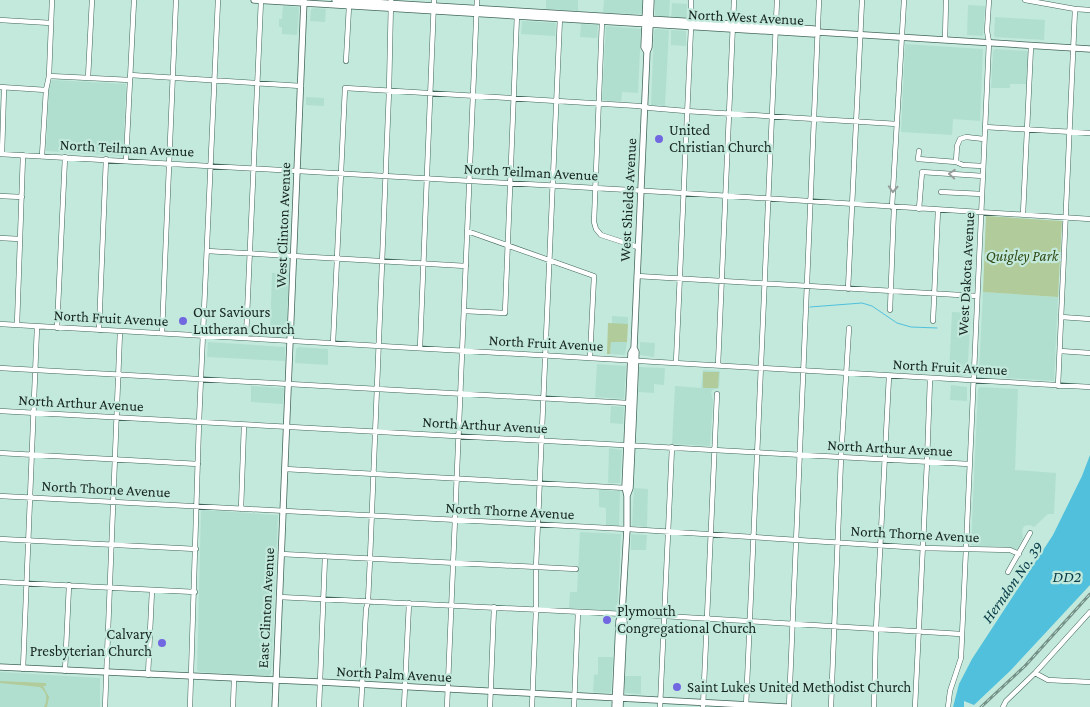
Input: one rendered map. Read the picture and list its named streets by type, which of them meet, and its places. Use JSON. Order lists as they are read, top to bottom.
{
  "streets": {
    "main road": [
      "North West Avenue",
      "West Shields Avenue",
      "West Clinton Avenue",
      "East Clinton Avenue",
      "North Palm Avenue"
    ],
    "street": [
      "North Teilman Avenue",
      "West Dakota Avenue",
      "North Fruit Avenue",
      "North Arthur Avenue",
      "North Thorne Avenue"
    ]
  },
  "crossings": [
    ["North West Avenue", "West Shields Avenue"],
    ["North West Avenue", "West Clinton Avenue"],
    ["North West Avenue", "West Dakota Avenue"],
    ["North Teilman Avenue", "West Shields Avenue"],
    ["North Teilman Avenue", "West Clinton Avenue"],
    ["North Teilman Avenue", "West Dakota Avenue"],
    ["West Shields Avenue", "North Fruit Avenue"],
    ["West Shields Avenue", "North Arthur Avenue"],
    ["West Shields Avenue", "North Thorne Avenue"],
    ["West Shields Avenue", "North Palm Avenue"],
    ["West Clinton Avenue", "North Fruit Avenue"],
    ["West Clinton Avenue", "North Arthur Avenue"],
    ["West Clinton Avenue", "North Thorne Avenue"],
    ["West Clinton Avenue", "East Clinton Avenue"],
    ["West Dakota Avenue", "North Fruit Avenue"],
    ["West Dakota Avenue", "North Arthur Avenue"],
    ["West Dakota Avenue", "North Thorne Avenue"],
    ["North Thorne Avenue", "East Clinton Avenue"],
    ["East Clinton Avenue", "North Palm Avenue"]
  ],
  "water": ["DD2", "Herndon No. 39"],
  "parks": ["Quigley Park"],
  "places": [
    "United Christian Church",
    "Our Saviours Lutheran Church",
    "Plymouth Congregational Church",
    "Calvary Presbyterian Church",
    "Saint Lukes United Methodist Church"
  ]
}
